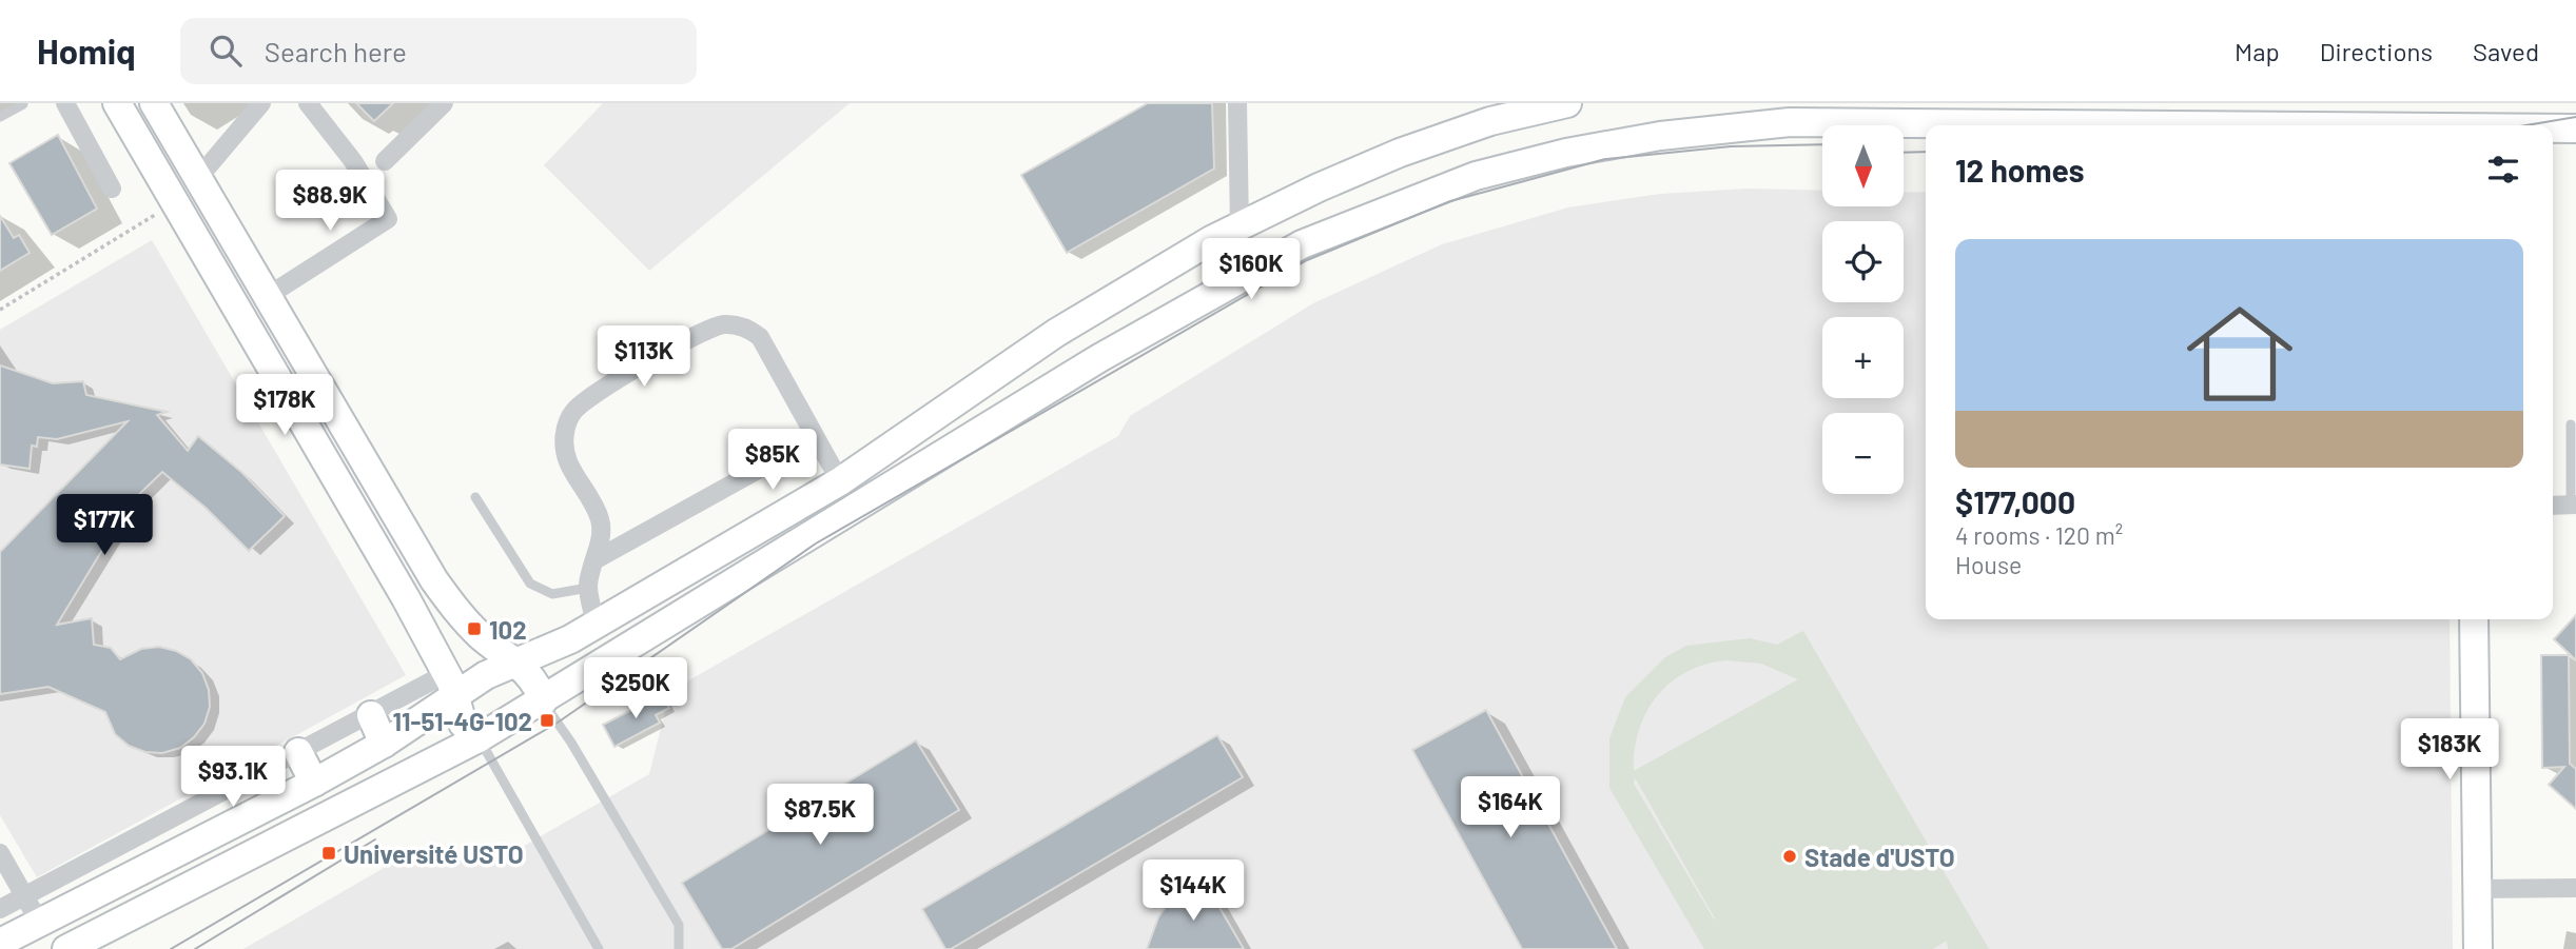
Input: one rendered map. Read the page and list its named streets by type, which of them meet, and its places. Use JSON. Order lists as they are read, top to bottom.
{
  "places": {
    "transit": ["102", "11-51-4G-102", "Université USTO"],
    "other": ["Stade d'USTO"]
  },
  "north": "bottom",
  "page": {
    "header": "Homiq",
    "search": "Search here",
    "nav": ["Map", "Directions", "Saved"],
    "map_buttons": ["+", "−"],
    "heading": "12 homes",
    "price": [
      "$88.9K",
      "$160K",
      "$113K",
      "$178K",
      "$85K",
      "$177K",
      "$250K",
      "$183K",
      "$93.1K",
      "$164K",
      "$87.5K",
      "$144K"
    ],
    "list": [
      {
        "name": "$177,000",
        "note": "4 rooms · 120 m² · House"
      }
    ]
  }
}
